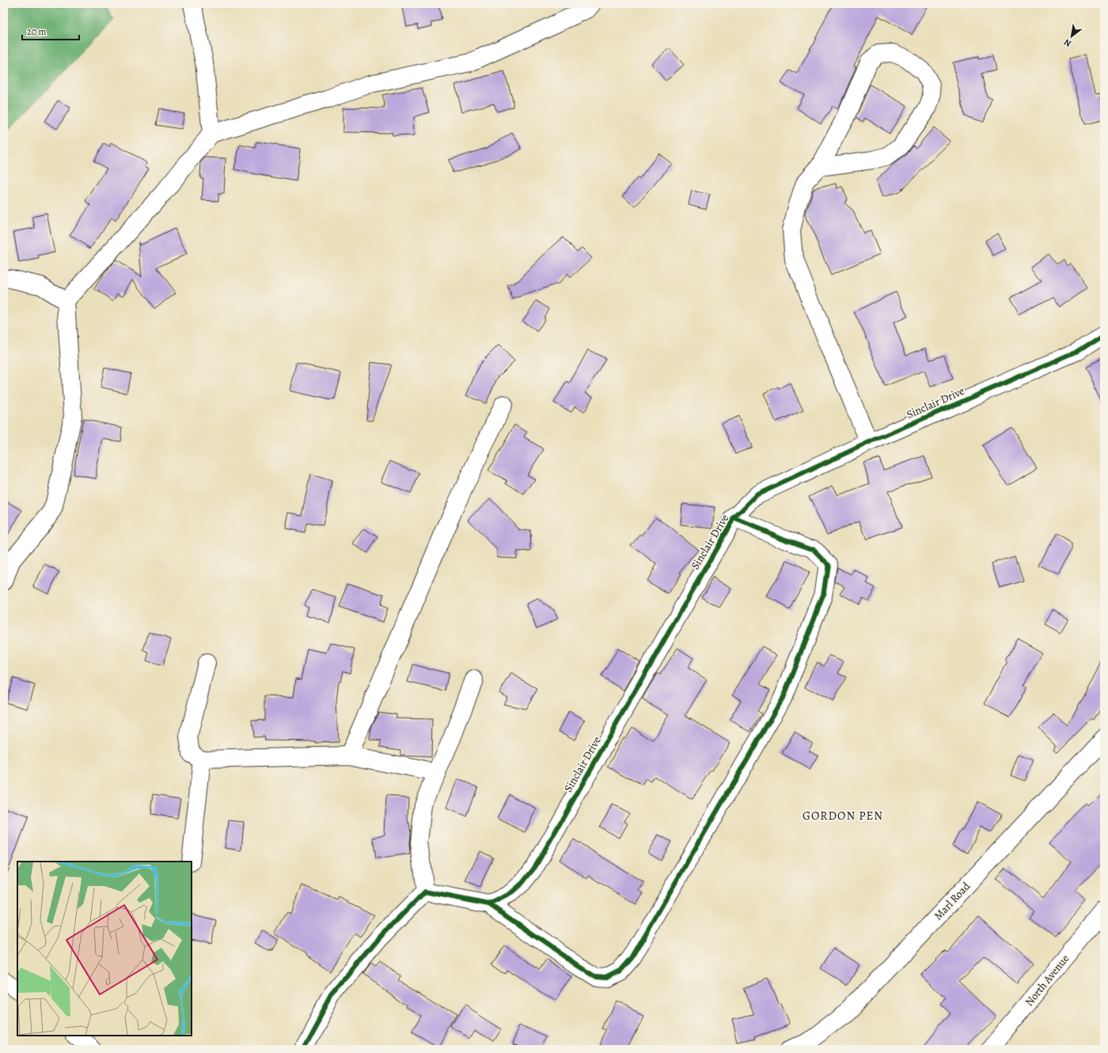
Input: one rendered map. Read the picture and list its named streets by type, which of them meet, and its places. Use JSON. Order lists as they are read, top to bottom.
{
  "streets": {
    "street": ["Sinclair Drive", "Marl Road", "North Avenue"]
  },
  "districts": ["GORDON PEN"],
  "scale_bar": "20 m",
  "north": "bottom left"
}
